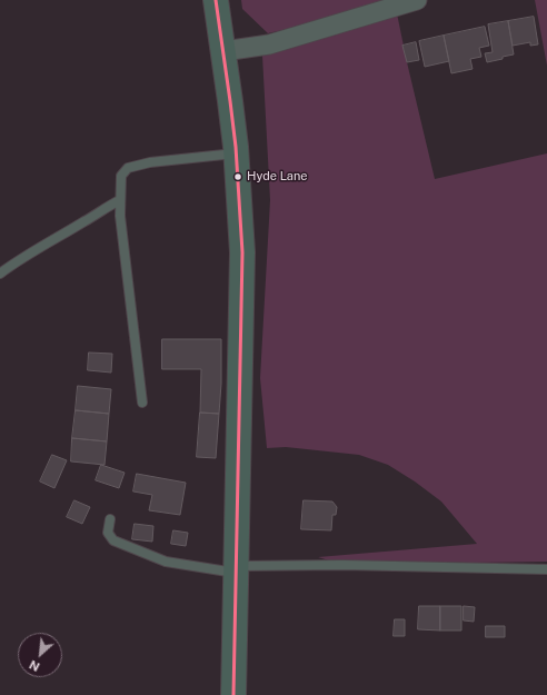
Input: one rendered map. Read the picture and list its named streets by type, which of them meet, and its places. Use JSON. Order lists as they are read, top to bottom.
{
  "places": ["Hyde Lane"],
  "north": "bottom left"
}
